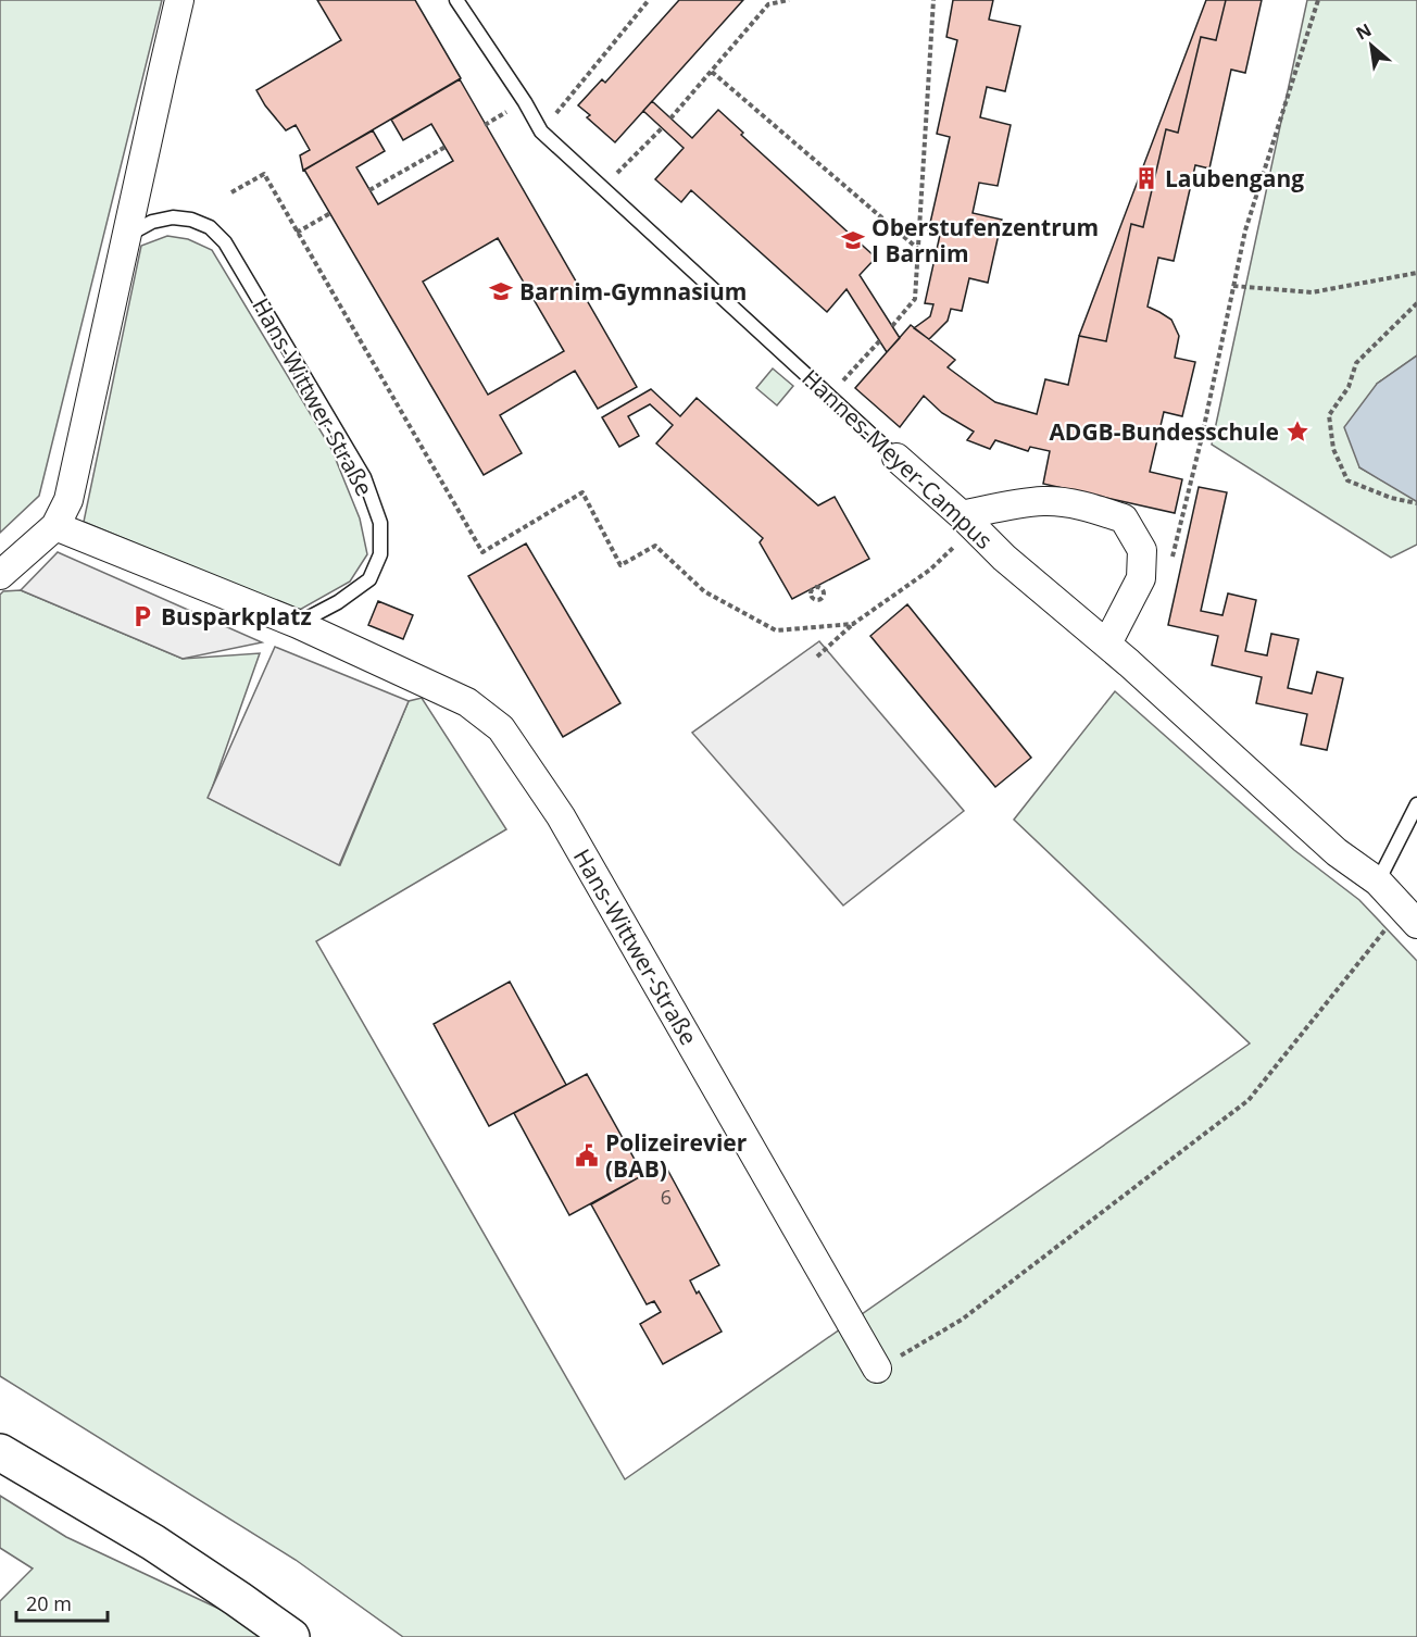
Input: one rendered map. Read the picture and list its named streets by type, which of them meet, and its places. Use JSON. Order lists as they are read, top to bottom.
{
  "streets": {
    "street": ["Hans-Wittwer-Straße", "Hannes-Meyer-Campus"]
  },
  "places": {
    "building": ["Laubengang"],
    "school or university": ["Oberstufenzentrum I Barnim", "Barnim-Gymnasium"],
    "place": ["ADGB-Bundesschule"],
    "parking": ["Busparkplatz"],
    "public building": ["Polizeirevier (BAB)"]
  },
  "house_numbers": ["6"],
  "scale_bar": "20 m",
  "north": "top left"
}
